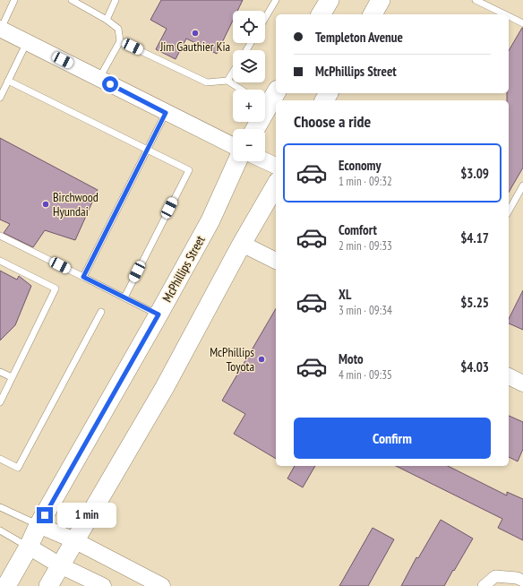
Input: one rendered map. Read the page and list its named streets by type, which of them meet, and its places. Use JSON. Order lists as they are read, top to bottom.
{
  "streets": {
    "main road": ["McPhillips Street"]
  },
  "places": ["Jim Gauthier Kia", "Birchwood Hyundai", "McPhillips Toyota"],
  "page": {
    "map_buttons": ["+", "−"],
    "banner": ["Templeton Avenue", "McPhillips Street"],
    "heading": "Choose a ride",
    "list": [
      {
        "name": "Economy",
        "note": "1 min · 09:32",
        "value": "$3.09"
      },
      {
        "name": "Comfort",
        "note": "2 min · 09:33",
        "value": "$4.17"
      },
      {
        "name": "XL",
        "note": "3 min · 09:34",
        "value": "$5.25"
      },
      {
        "name": "Moto",
        "note": "4 min · 09:35",
        "value": "$4.03"
      }
    ],
    "buttons": "Confirm",
    "bubble": "1 min"
  }
}
